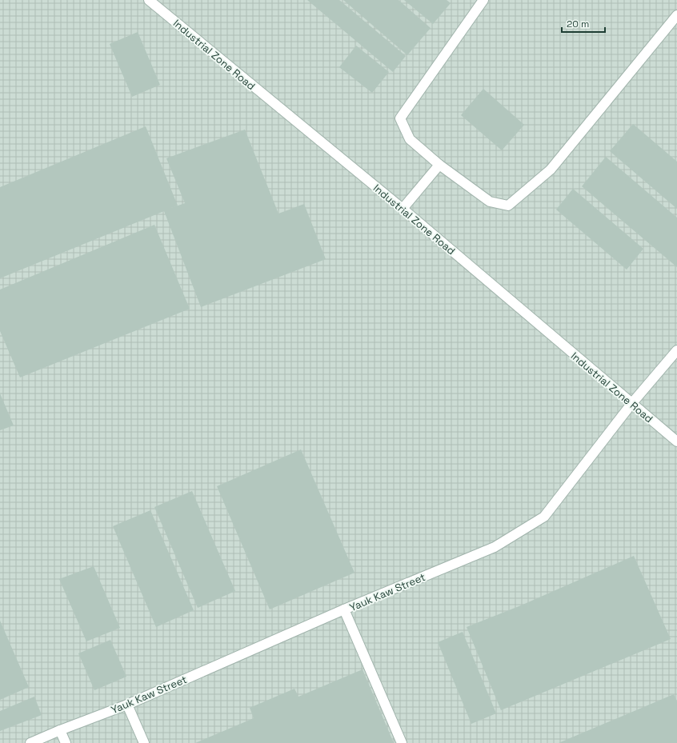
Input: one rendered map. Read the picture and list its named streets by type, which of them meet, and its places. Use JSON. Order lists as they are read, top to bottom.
{
  "streets": {
    "street": ["Industrial Zone Road", "Yauk Kaw Street"]
  },
  "crossings": [
    ["Industrial Zone Road", "Yauk Kaw Street"]
  ],
  "scale_bar": "20 m"
}
